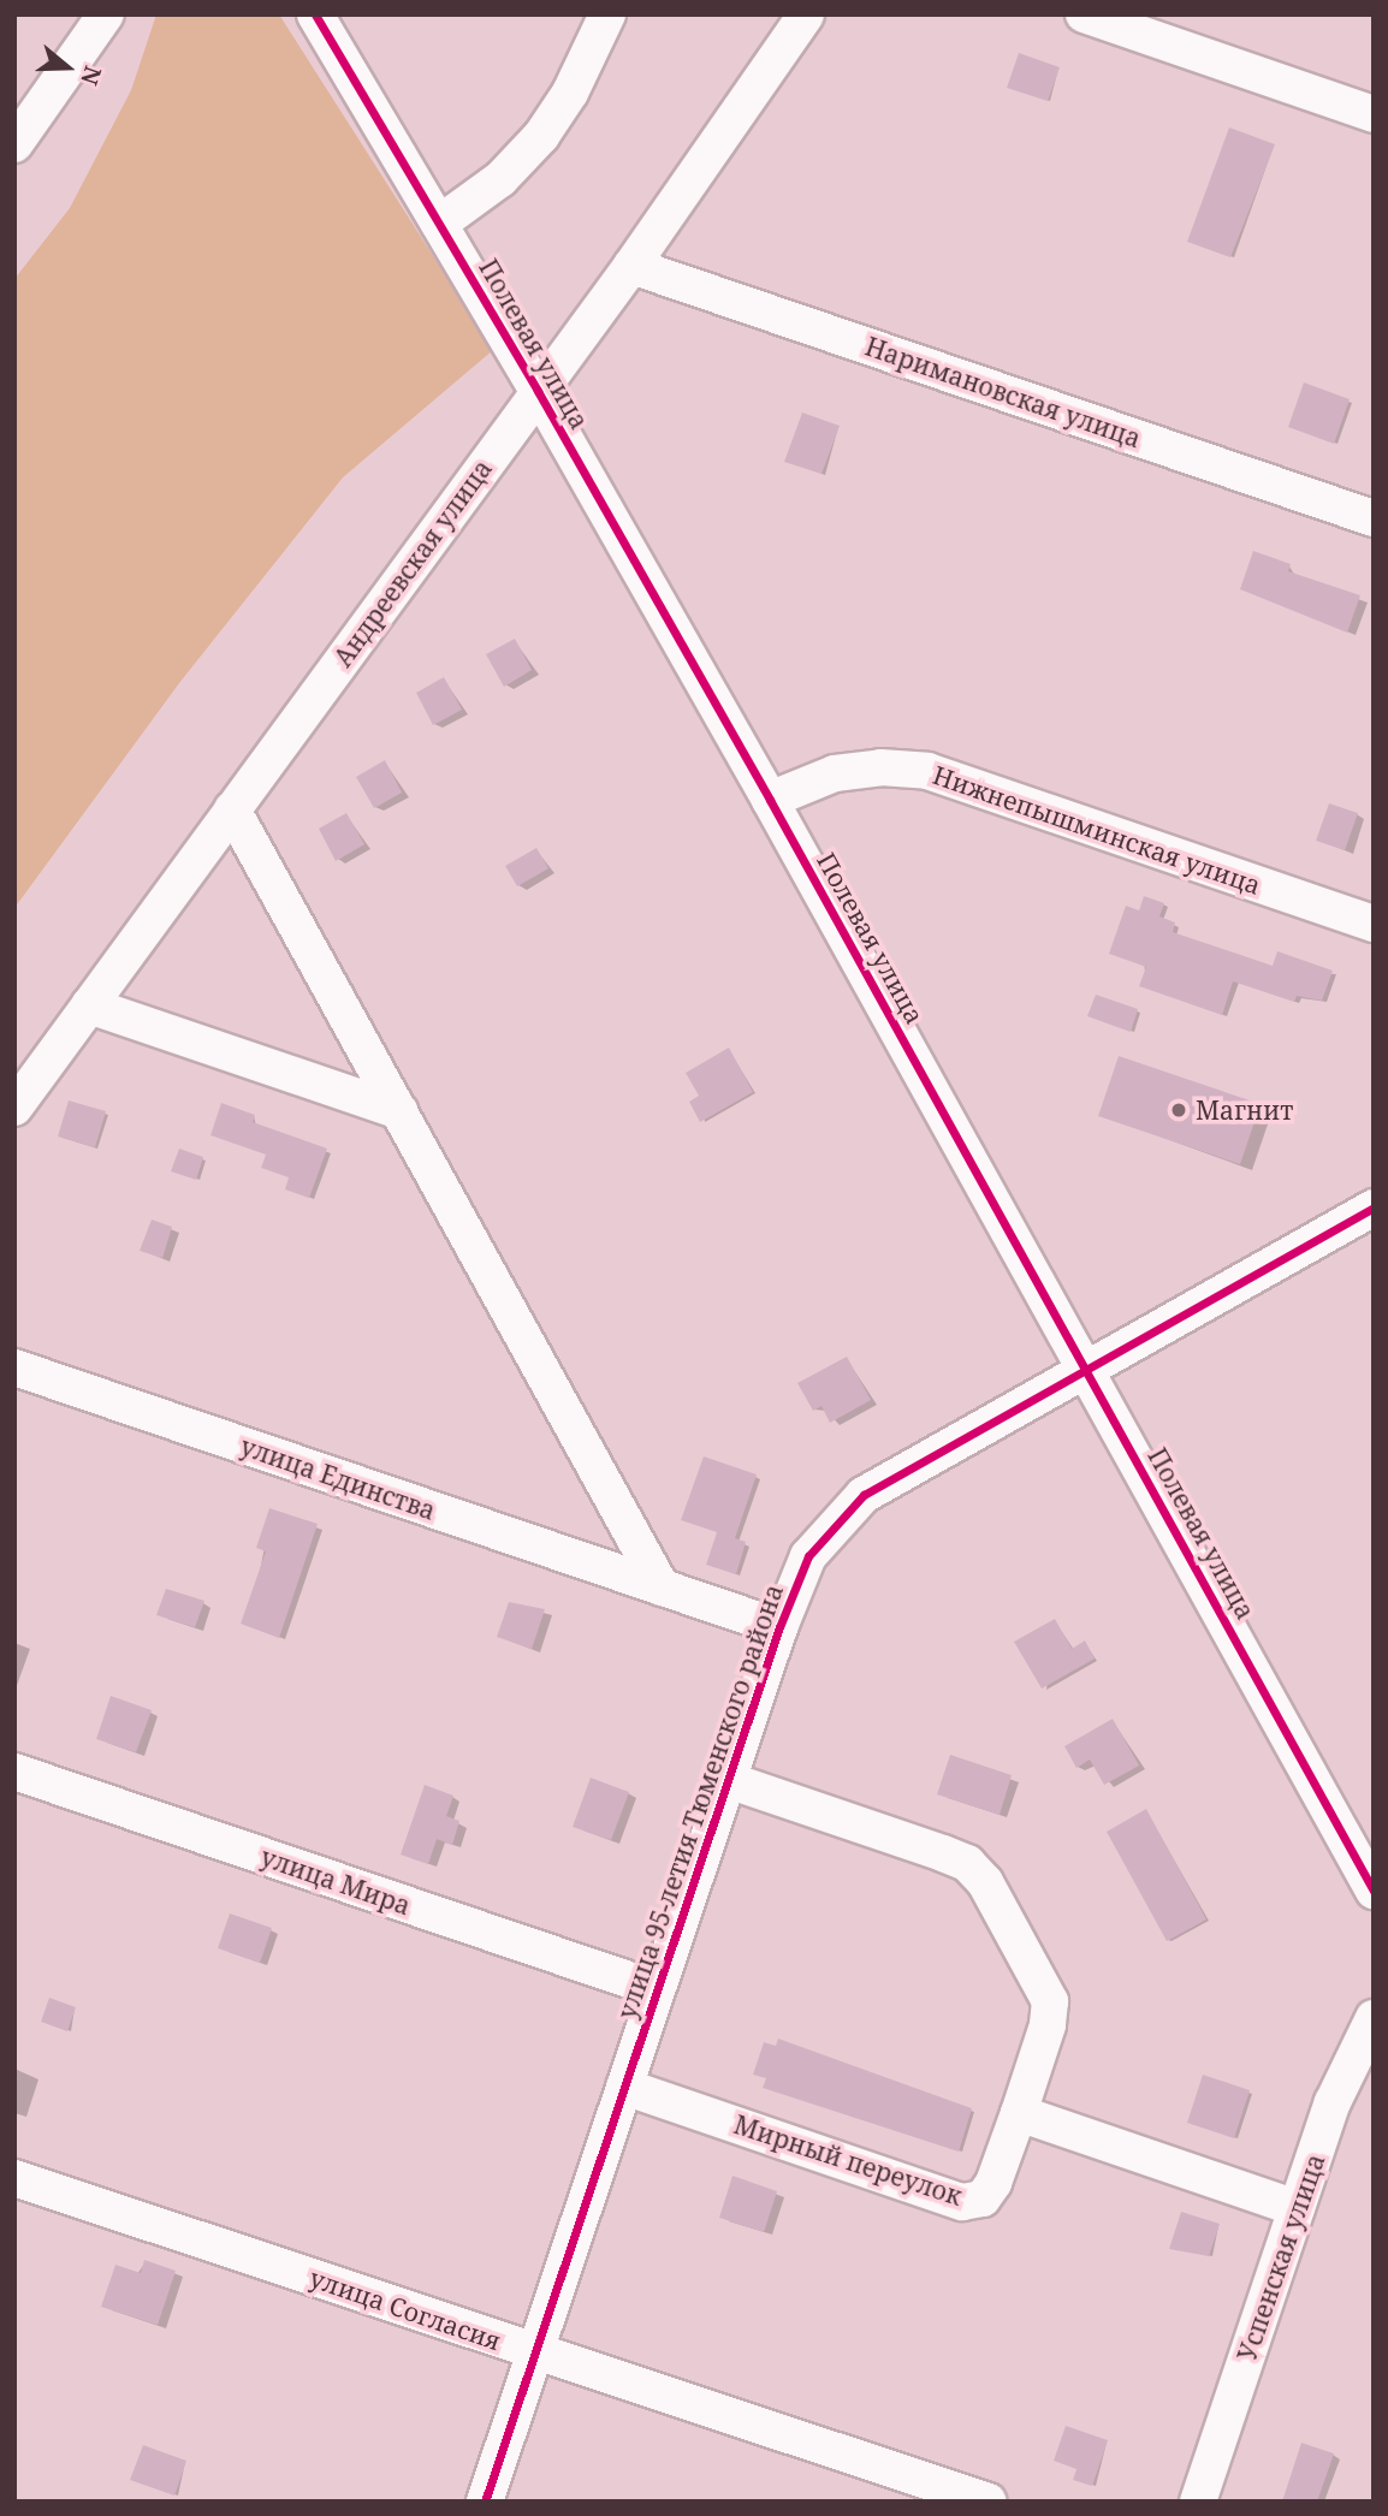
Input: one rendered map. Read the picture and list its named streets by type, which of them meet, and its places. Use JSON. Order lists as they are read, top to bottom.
{
  "streets": {
    "street": [
      "Полевая улица",
      "Наримановская улица",
      "Андреевская улица",
      "Нижнепышминская улица",
      "улица Единства",
      "улица 95-летия Тюменского района",
      "улица Мира",
      "Мирный переулок",
      "Успенская улица",
      "улица Согласия"
    ]
  },
  "crossings": [
    ["Полевая улица", "Андреевская улица"],
    ["Полевая улица", "Нижнепышминская улица"],
    ["Полевая улица", "улица 95-летия Тюменского района"],
    ["Наримановская улица", "Андреевская улица"],
    ["улица Единства", "улица 95-летия Тюменского района"],
    ["улица 95-летия Тюменского района", "улица Мира"],
    ["улица 95-летия Тюменского района", "Мирный переулок"],
    ["улица 95-летия Тюменского района", "улица Согласия"]
  ],
  "places": ["Магнит"],
  "north": "right"
}
